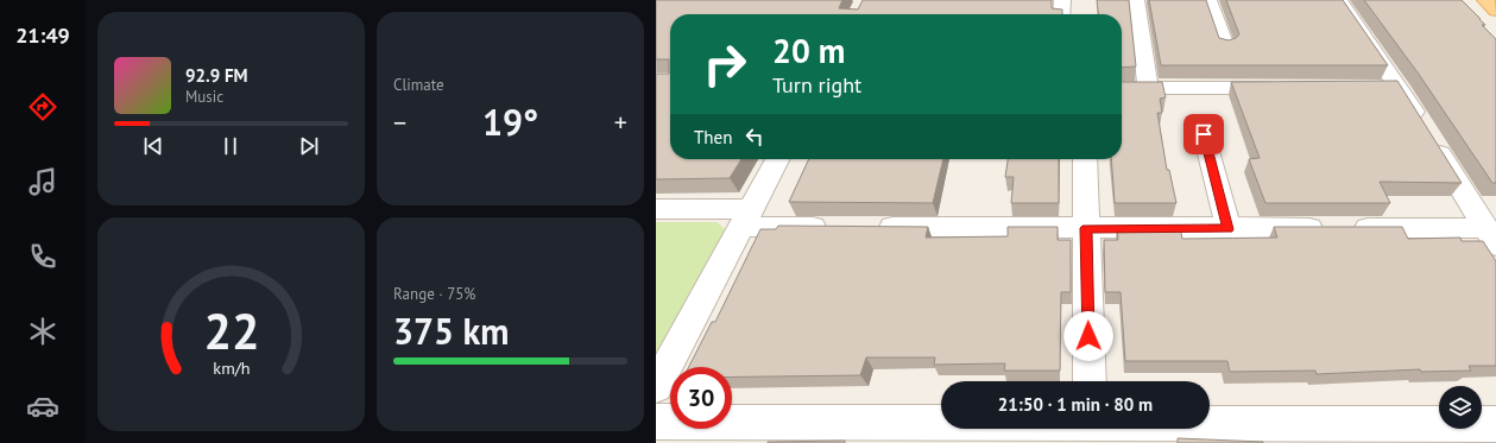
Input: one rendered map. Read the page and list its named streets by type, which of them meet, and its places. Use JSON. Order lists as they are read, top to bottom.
{
  "page": {
    "tabs": "21:49",
    "tile": [
      "Climate",
      ["Range · 75%", "375 km"]
    ],
    "turn": ["20 m", "Turn right"],
    "song": ["92.9 FM", "Music"],
    "heat": ["−", "19°", "+"],
    "then": "Then",
    "limit": "30",
    "trip": "21:50 · 1 min · 80 m",
    "gauge": ["22", "km/h"]
  }
}
